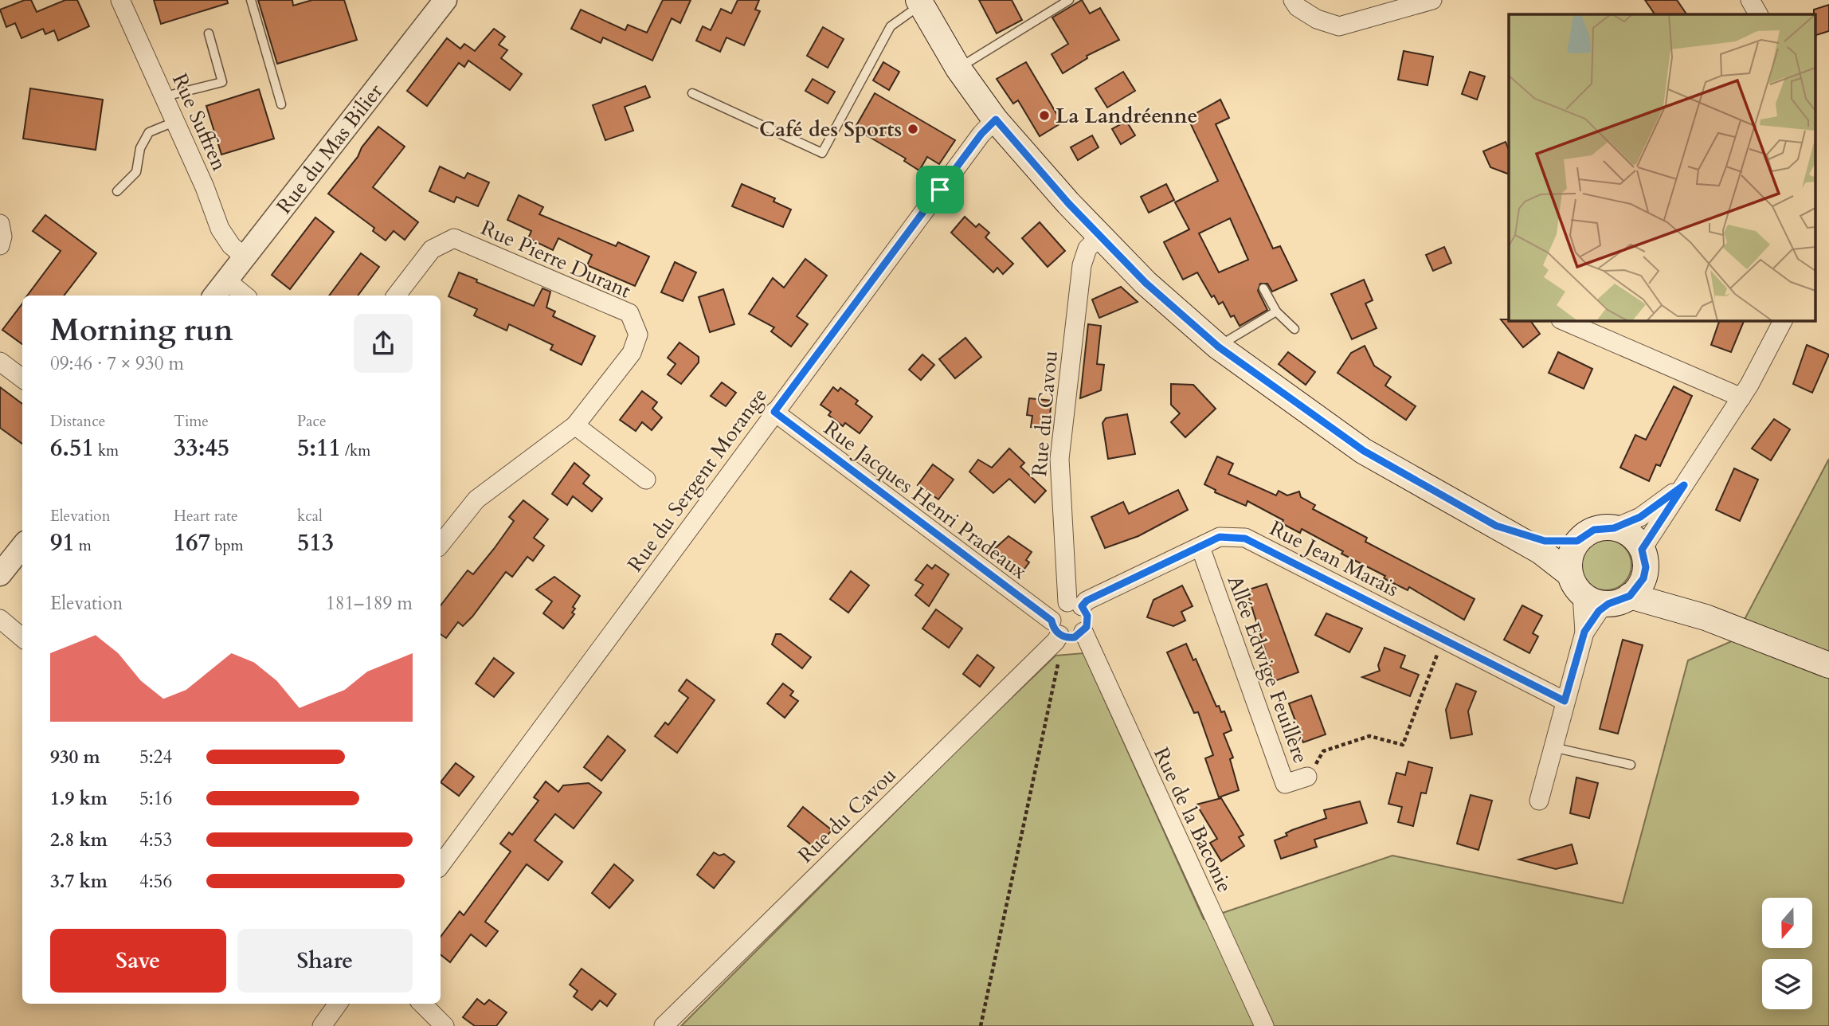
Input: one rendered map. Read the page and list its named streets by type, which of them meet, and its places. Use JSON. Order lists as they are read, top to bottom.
{
  "streets": {
    "street": [
      "Rue Suffren",
      "Rue du Mas Bilier",
      "Rue Pierre Durant",
      "Rue du Cavou",
      "Rue du Sergent Morange",
      "Rue Jacques Henri Pradeaux",
      "Rue Jean Marais",
      "Allée Edwige Feuillère",
      "Rue de la Baconie"
    ]
  },
  "crossings": [
    ["Rue Suffren", "Rue du Mas Bilier"],
    ["Rue du Cavou", "Rue Jacques Henri Pradeaux"],
    ["Rue du Cavou", "Rue Jean Marais"],
    ["Rue du Cavou", "Rue de la Baconie"],
    ["Rue du Sergent Morange", "Rue Jacques Henri Pradeaux"],
    ["Rue Jacques Henri Pradeaux", "Rue Jean Marais"],
    ["Rue Jacques Henri Pradeaux", "Rue de la Baconie"],
    ["Rue Jean Marais", "Allée Edwige Feuillère"],
    ["Rue Jean Marais", "Rue de la Baconie"]
  ],
  "places": ["La Landréenne", "Café des Sports"],
  "north": "bottom",
  "page": {
    "heading": ["Morning run", "09:46 · 7 × 930 m"],
    "stats": [
      ["Distance", "6.51 km"],
      ["Time", "33:45"],
      ["Pace", "5:11 /km"],
      ["Elevation", "91 m"],
      ["Heart rate", "167 bpm"],
      ["kcal", "513"]
    ],
    "chart": ["Elevation", "181–189 m"],
    "list": [
      {
        "name": "930 m",
        "note": "5:24"
      },
      {
        "name": "1.9 km",
        "note": "5:16"
      },
      {
        "name": "2.8 km",
        "note": "4:53"
      },
      {
        "name": "3.7 km",
        "note": "4:56"
      }
    ],
    "buttons": ["Save", "Share"]
  }
}
